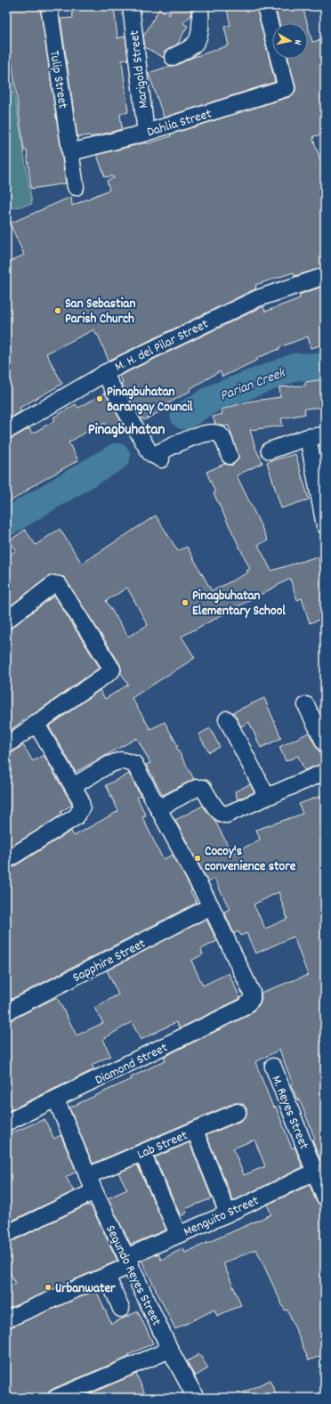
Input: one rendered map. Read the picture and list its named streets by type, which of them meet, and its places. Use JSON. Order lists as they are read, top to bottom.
{
  "streets": {
    "street": [
      "Marigold Street",
      "Tulip Street",
      "Dahlia Street",
      "M. H. del Pilar Street",
      "Sapphire Street",
      "Diamond Street",
      "M. Reyes Street",
      "Lab Street",
      "Menguito Street",
      "Segundo Reyes Street"
    ]
  },
  "crossings": [
    ["Marigold Street", "Dahlia Street"],
    ["Tulip Street", "Dahlia Street"],
    ["Sapphire Street", "Diamond Street"],
    ["Diamond Street", "Segundo Reyes Street"],
    ["M. Reyes Street", "Menguito Street"],
    ["Lab Street", "Segundo Reyes Street"],
    ["Menguito Street", "Segundo Reyes Street"]
  ],
  "districts": ["Pinagbuhatan"],
  "water": ["Parian Creek"],
  "places": [
    "San Sebastian Parish Church",
    "Pinagbuhatan Barangay Council",
    "Pinagbuhatan Elementary School",
    "Cocoy's convenience store",
    "Urbanwater"
  ],
  "north": "right"
}
